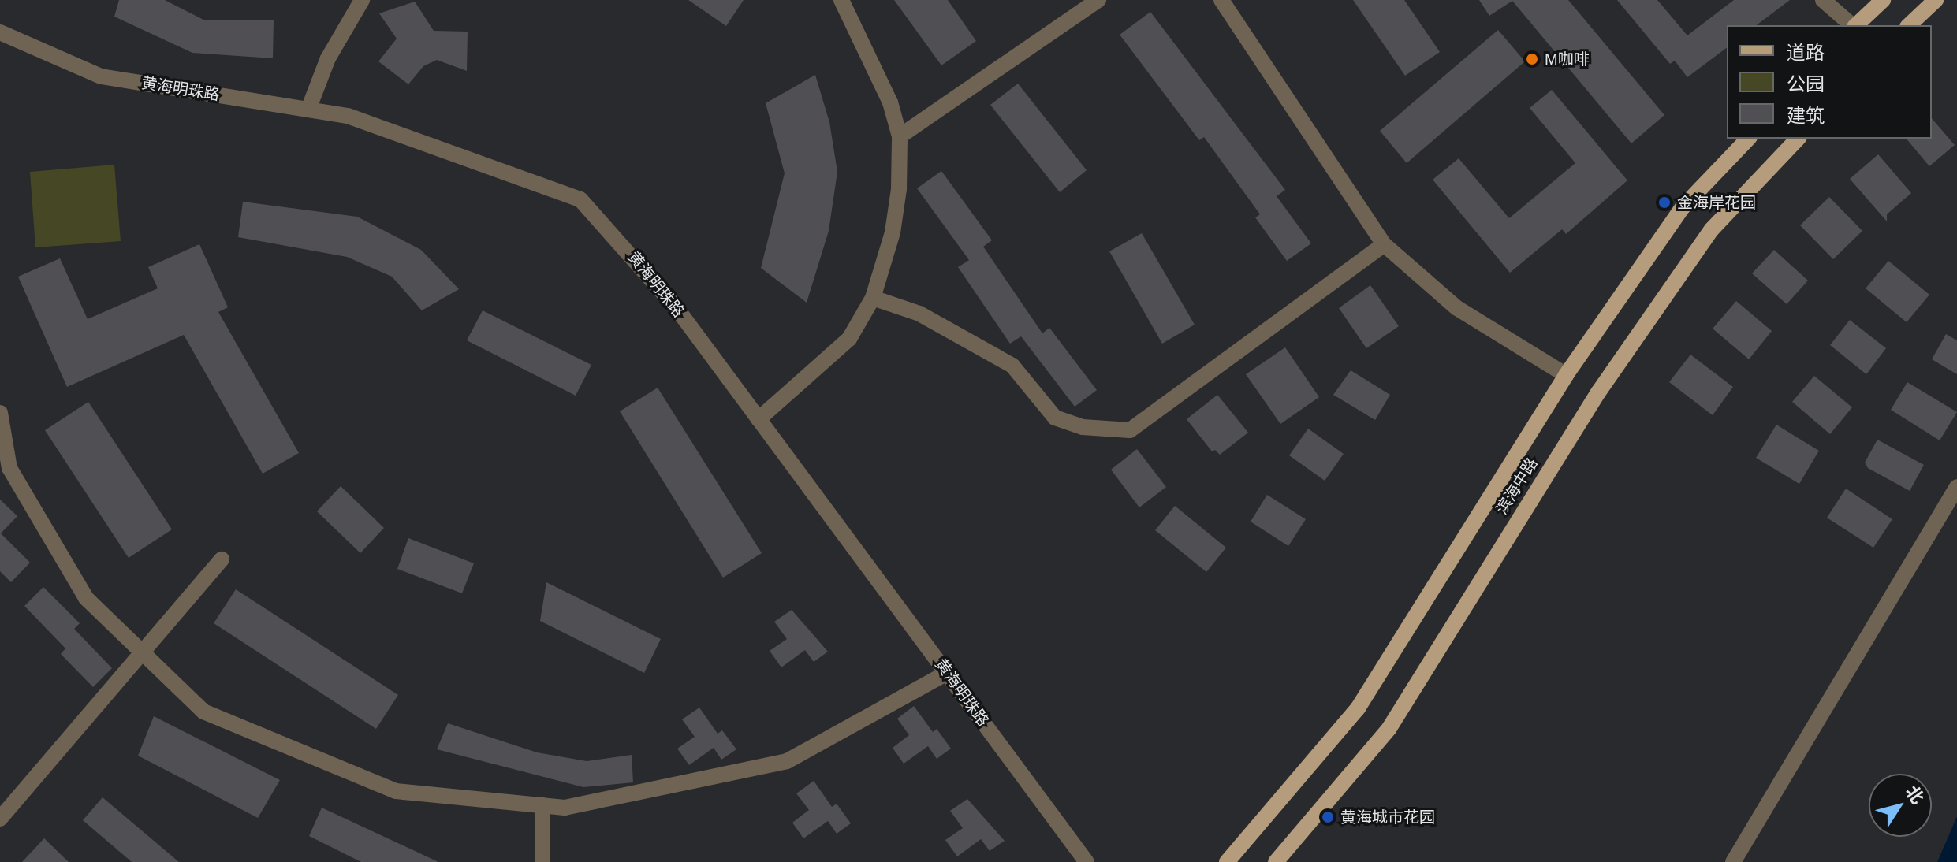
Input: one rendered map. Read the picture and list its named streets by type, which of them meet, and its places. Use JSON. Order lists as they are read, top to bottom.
{
  "streets": {
    "main road": ["滨海中路"],
    "street": ["黄海明珠路"]
  },
  "places": ["M咖啡", "金海岸花园", "黄海城市花园"],
  "legend": ["道路", "公园", "建筑"],
  "north": "top right"
}
